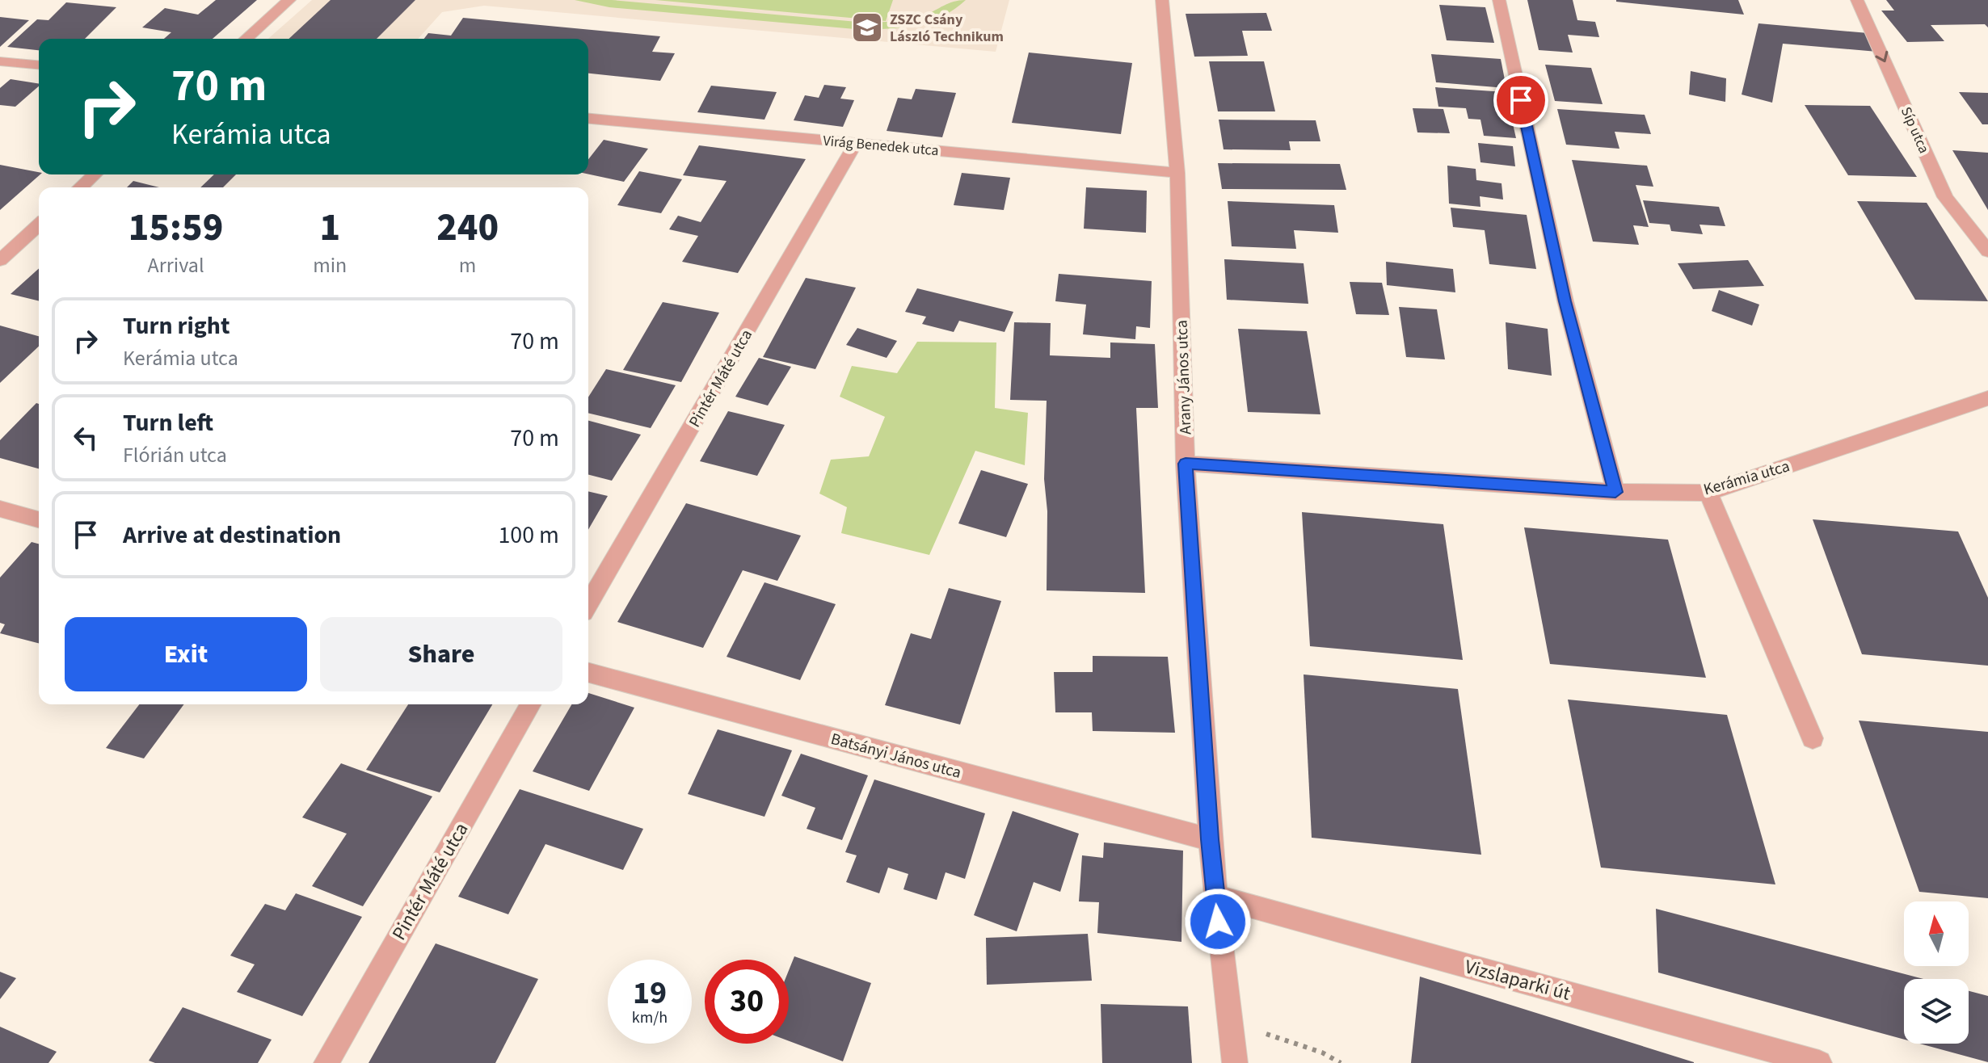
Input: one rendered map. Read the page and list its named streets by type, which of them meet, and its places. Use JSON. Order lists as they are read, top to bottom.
{
  "streets": {
    "street": [
      "Síp utca",
      "Virág Benedek utca",
      "Arany János utca",
      "Pintér Máté utca",
      "Kerámia utca",
      "Batsányi János utca",
      "Vizslaparki út"
    ]
  },
  "crossings": [
    ["Virág Benedek utca", "Arany János utca"],
    ["Virág Benedek utca", "Pintér Máté utca"],
    ["Arany János utca", "Kerámia utca"],
    ["Arany János utca", "Batsányi János utca"],
    ["Arany János utca", "Vizslaparki út"]
  ],
  "one_way": ["Síp utca"],
  "places": {
    "school or university": ["ZSZC Csány László Technikum"]
  },
  "north": "top",
  "page": {
    "turn": ["70 m", "Kerámia utca"],
    "eta": [
      "15:59",
      "Arrival",
      "1",
      "min",
      "240",
      "m"
    ],
    "list": [
      {
        "name": "Turn right",
        "note": "Kerámia utca",
        "value": "70 m"
      },
      {
        "name": "Turn left",
        "note": "Flórián utca",
        "value": "70 m"
      },
      {
        "name": "Arrive at destination",
        "value": "100 m"
      }
    ],
    "buttons": ["Exit", "Share"],
    "speed": "19 km/h",
    "limit": "30"
  }
}
